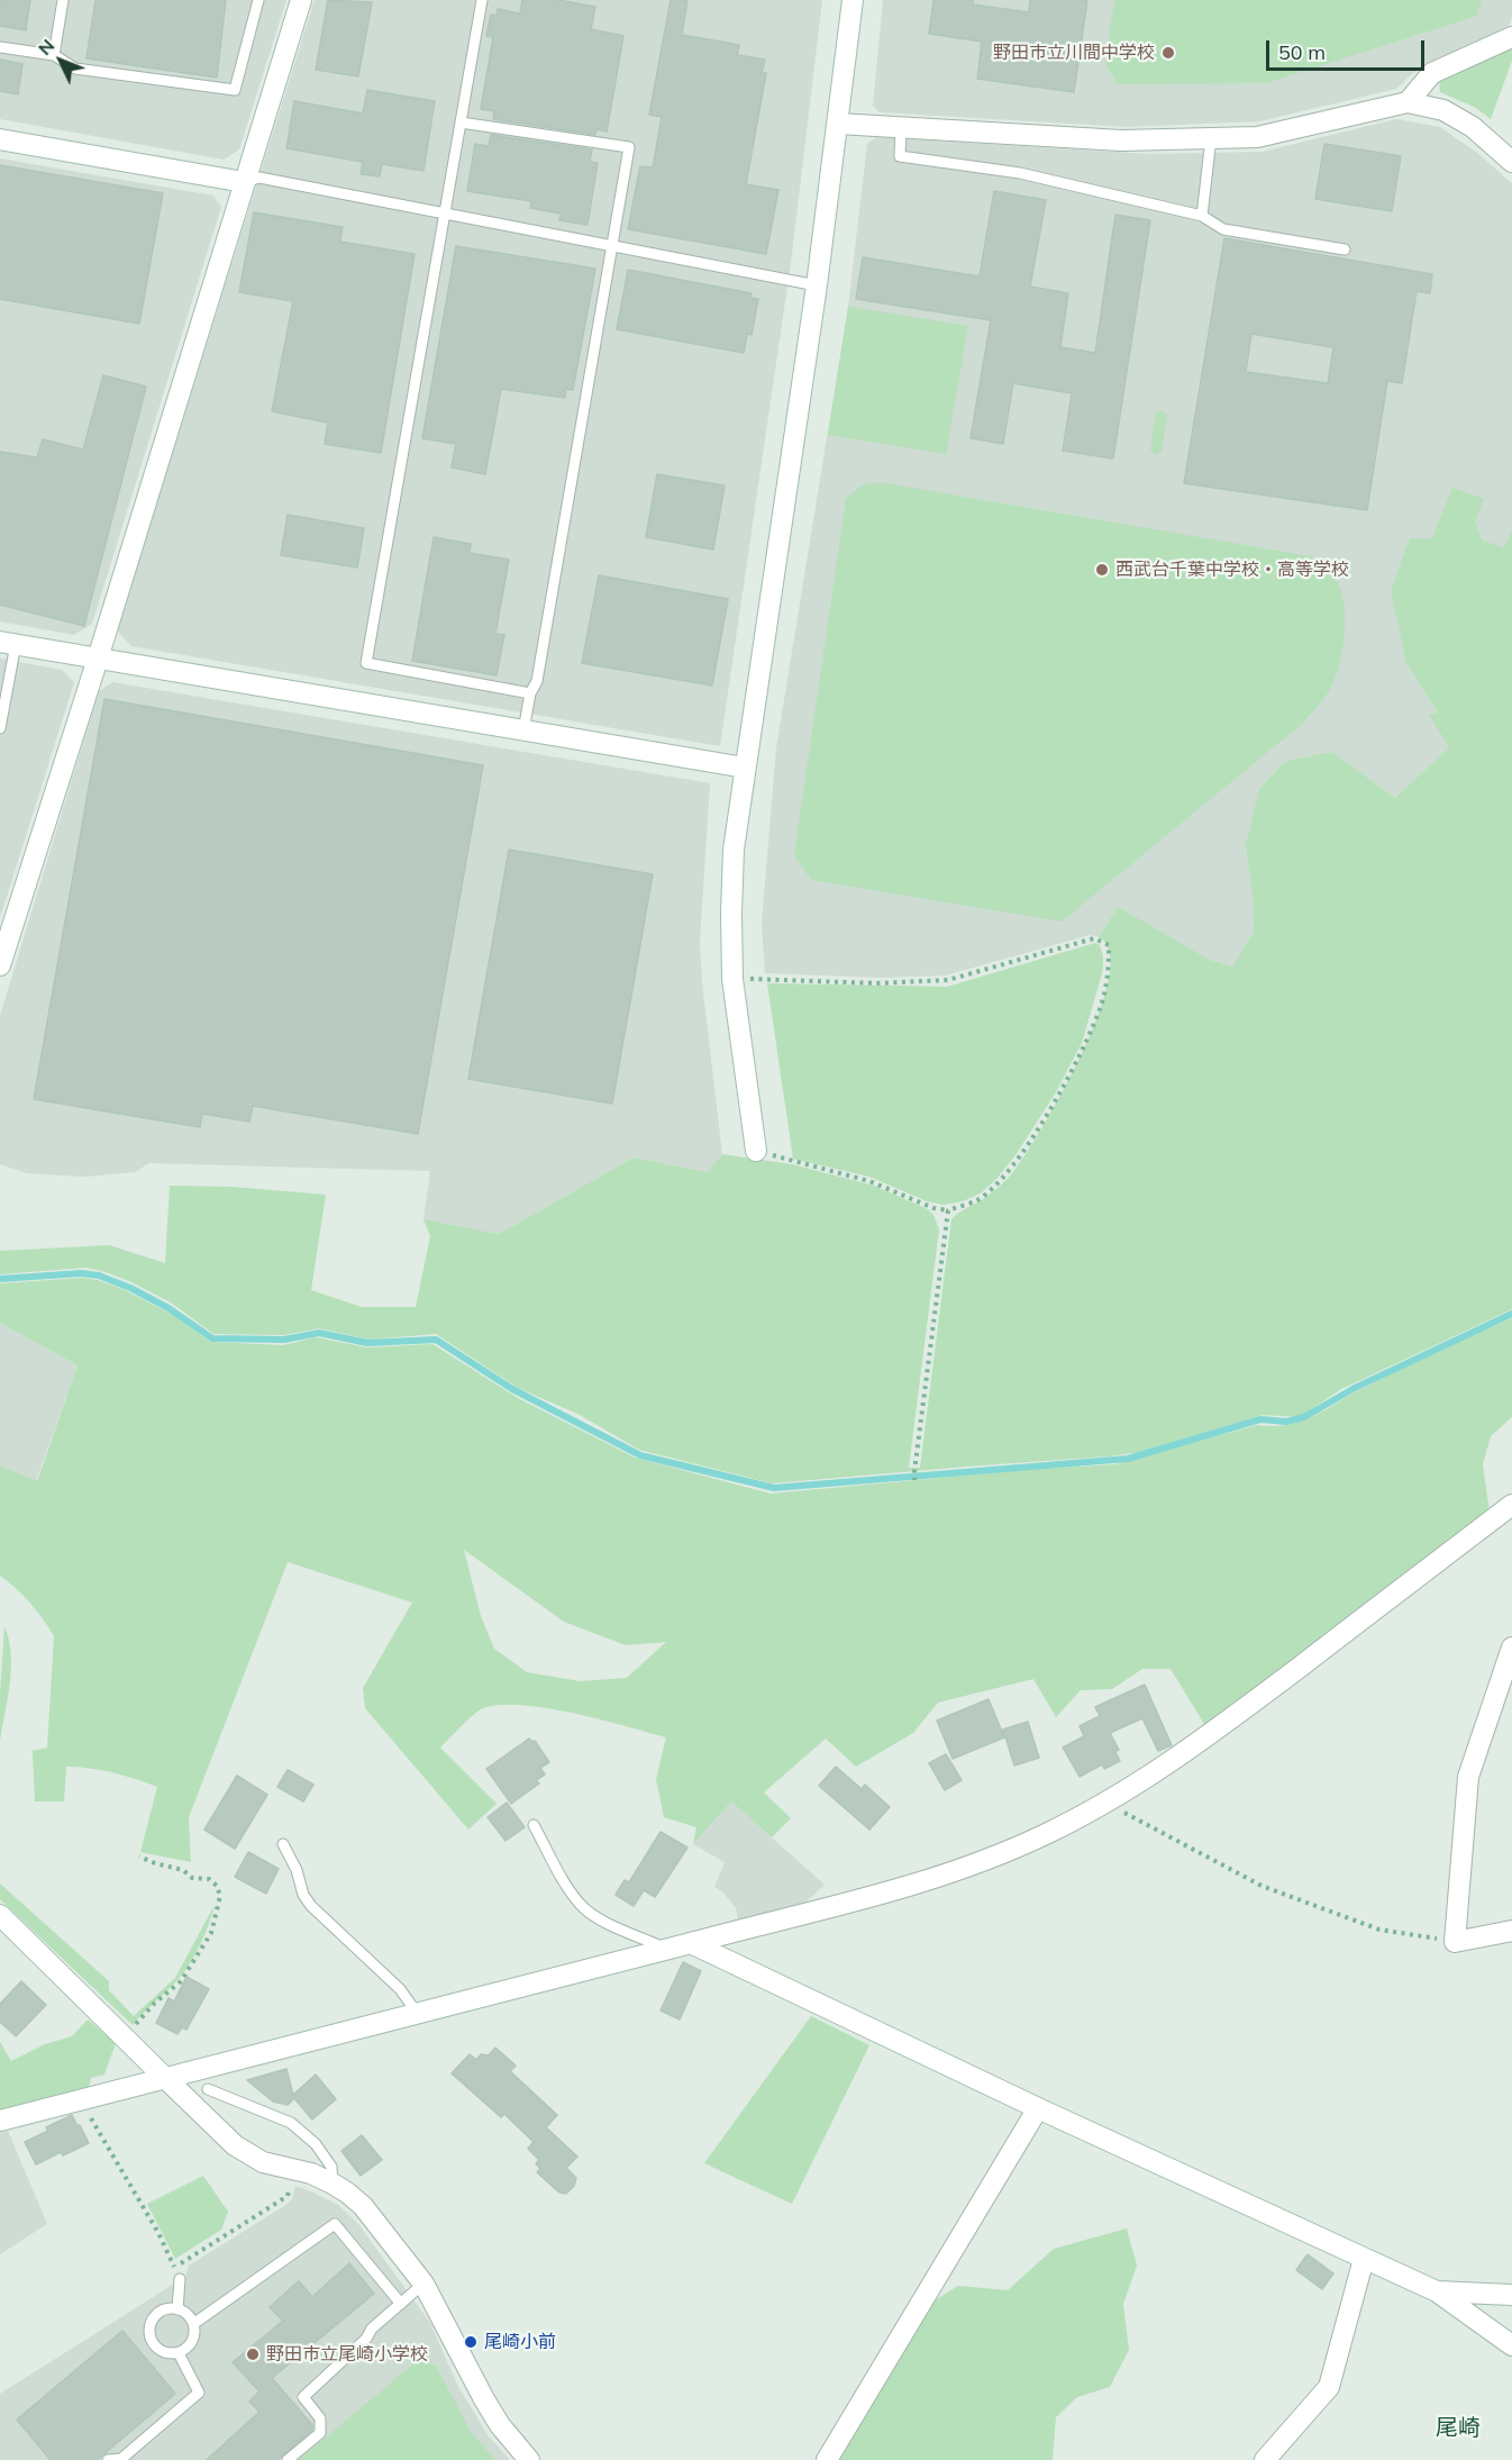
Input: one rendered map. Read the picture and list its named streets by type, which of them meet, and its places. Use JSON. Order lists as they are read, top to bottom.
{
  "districts": ["尾崎"],
  "places": [
    "野田市立川間中学校",
    "西武台千葉中学校・高等学校",
    "尾崎小前",
    "野田市立尾崎小学校"
  ],
  "scale_bar": "50 m",
  "north": "top left"
}
